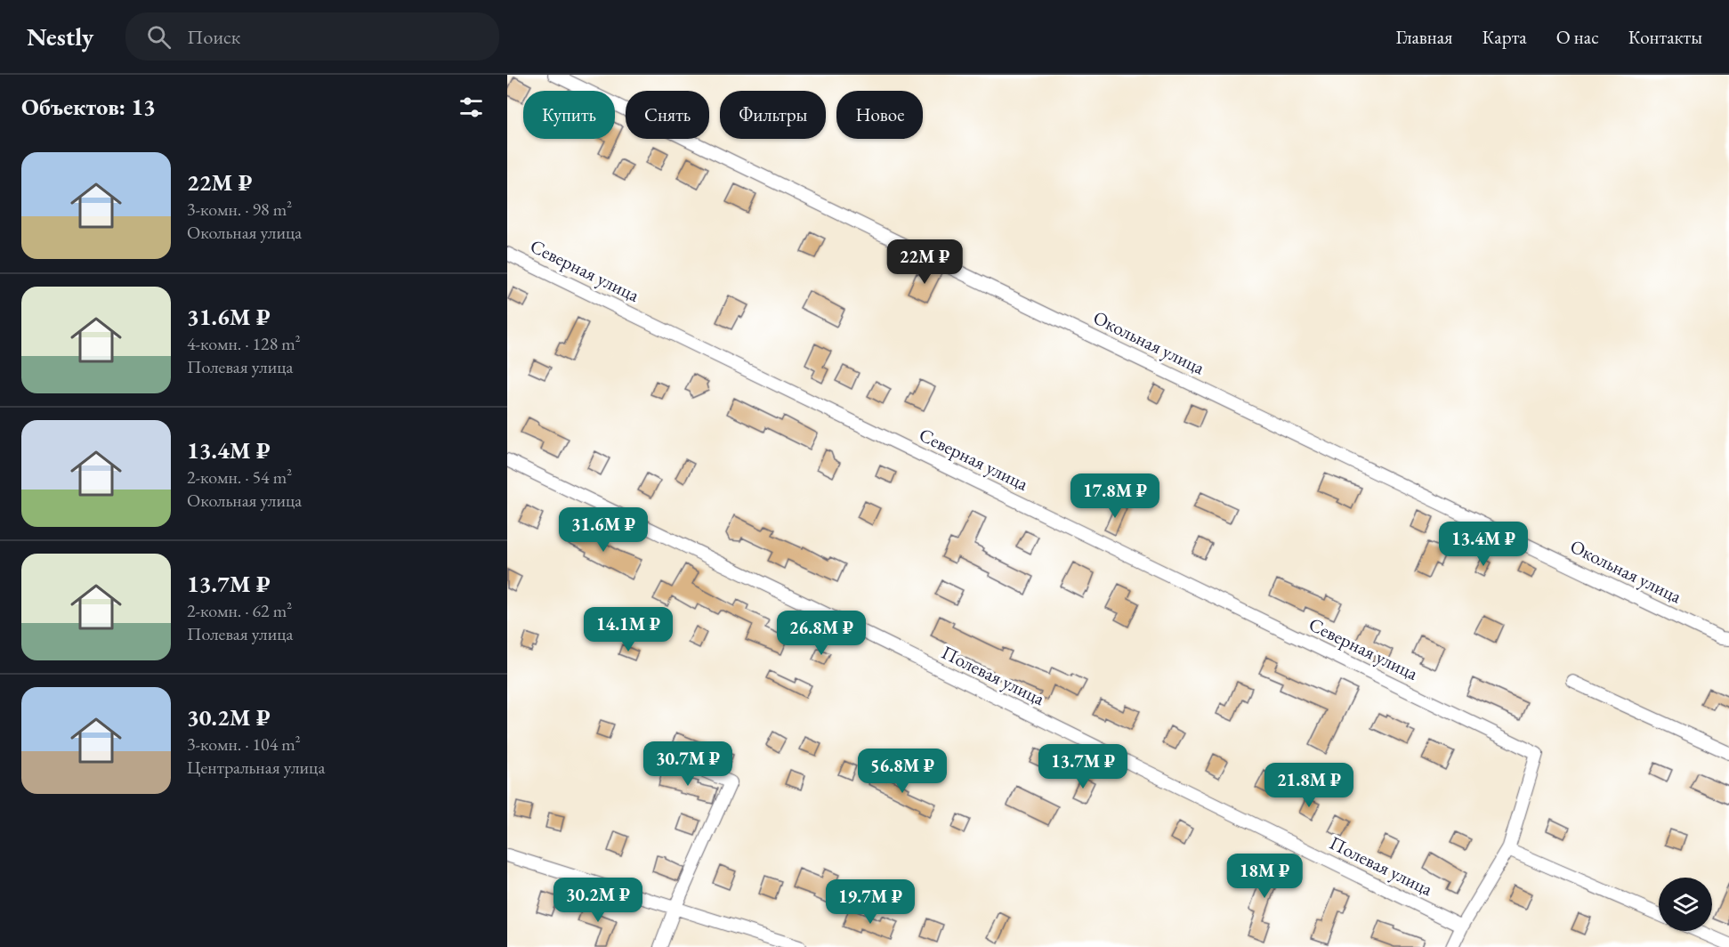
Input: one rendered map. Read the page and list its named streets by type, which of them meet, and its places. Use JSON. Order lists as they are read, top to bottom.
{
  "streets": {
    "street": ["Северная улица", "Окольная улица", "Полевая улица"]
  },
  "page": {
    "header": "Nestly",
    "search": "Поиск",
    "nav": [
      "Главная",
      "Карта",
      "О нас",
      "Контакты"
    ],
    "heading": "Объектов: 13",
    "chip": [
      "Купить",
      "Снять",
      "Фильтры",
      "Новое"
    ],
    "list": [
      {
        "name": "22M ₽",
        "note": "3-комн. · 98 m² · Окольная улица"
      },
      {
        "name": "31.6M ₽",
        "note": "4-комн. · 128 m² · Полевая улица"
      },
      {
        "name": "13.4M ₽",
        "note": "2-комн. · 54 m² · Окольная улица"
      },
      {
        "name": "13.7M ₽",
        "note": "2-комн. · 62 m² · Полевая улица"
      },
      {
        "name": "30.2M ₽",
        "note": "3-комн. · 104 m² · Центральная улица"
      }
    ],
    "price": [
      "22M ₽",
      "17.8M ₽",
      "31.6M ₽",
      "13.4M ₽",
      "14.1M ₽",
      "26.8M ₽",
      "30.7M ₽",
      "13.7M ₽",
      "56.8M ₽",
      "21.8M ₽",
      "18M ₽",
      "30.2M ₽",
      "19.7M ₽"
    ]
  }
}
